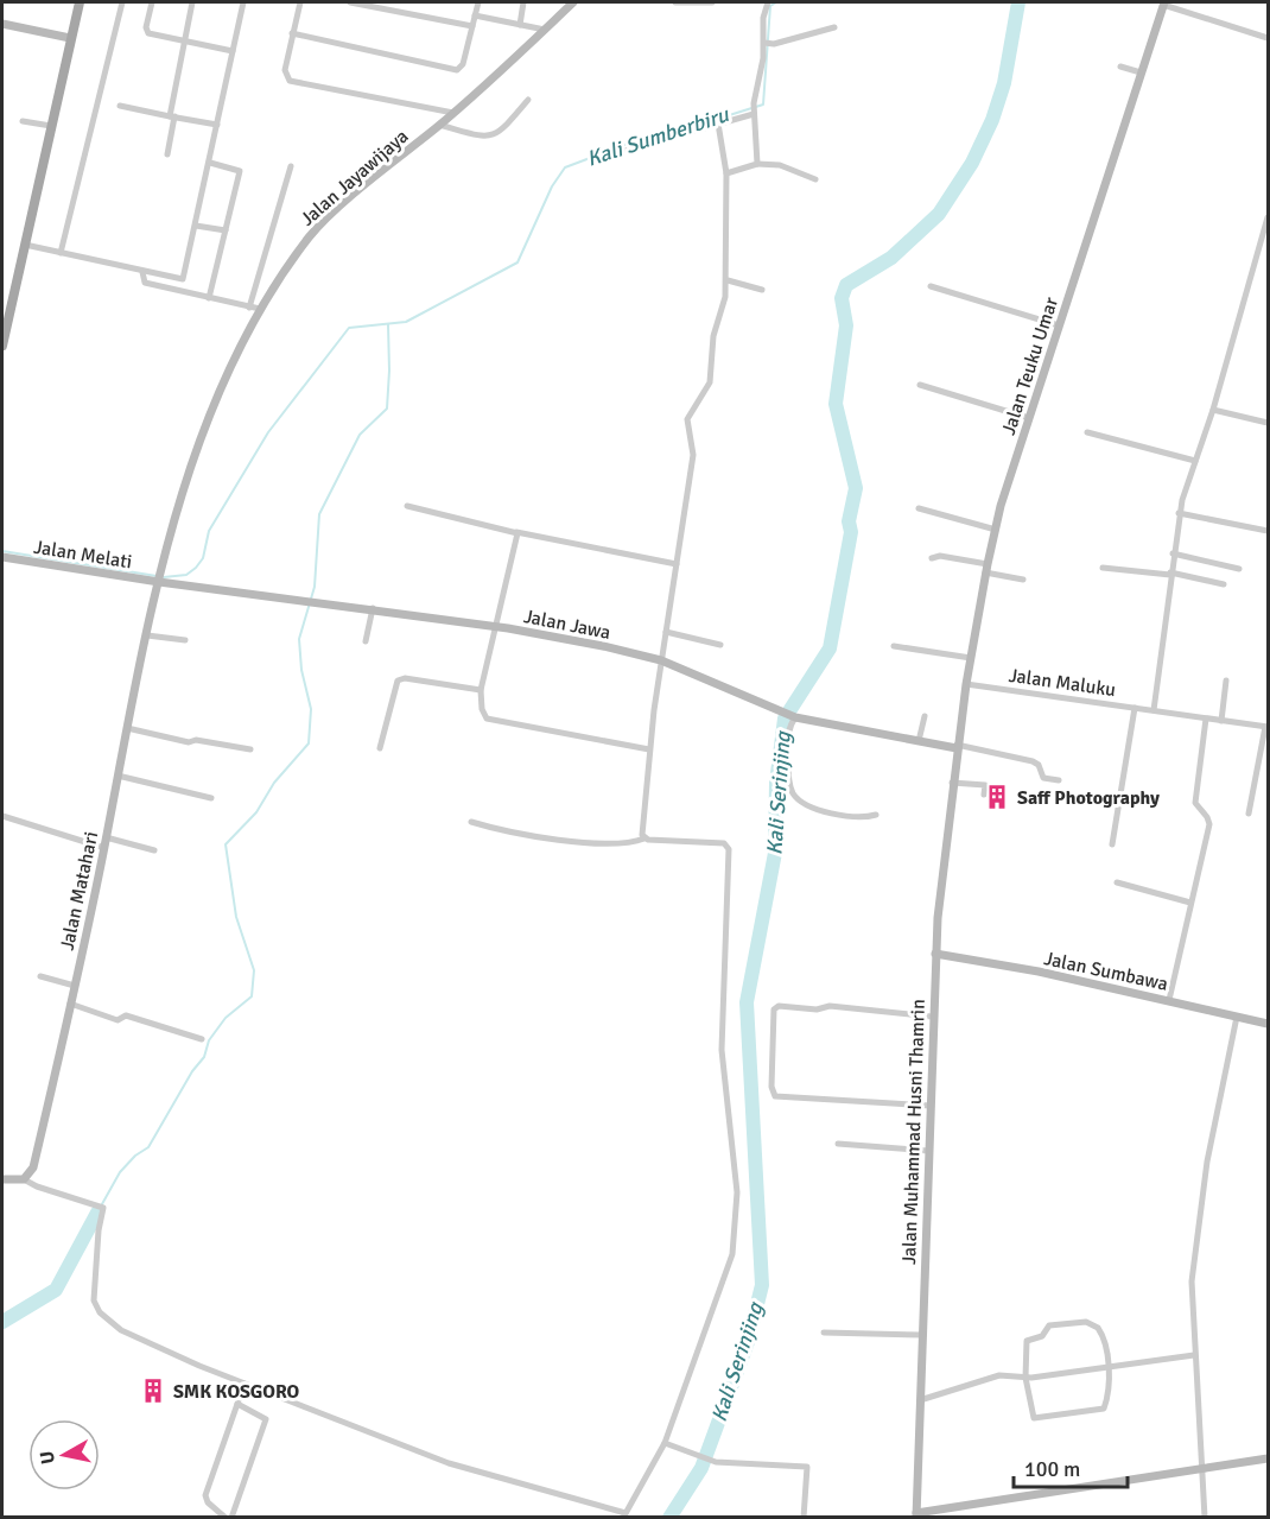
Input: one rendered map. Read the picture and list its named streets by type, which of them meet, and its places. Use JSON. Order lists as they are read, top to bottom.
{
  "streets": {
    "street": [
      "Jalan Jayawijaya",
      "Jalan Teuku Umar",
      "Jalan Melati",
      "Jalan Jawa",
      "Jalan Maluku",
      "Jalan Matahari",
      "Jalan Sumbawa",
      "Jalan Muhammad Husni Thamrin"
    ]
  },
  "crossings": [
    ["Jalan Jayawijaya", "Jalan Melati"],
    ["Jalan Jayawijaya", "Jalan Jawa"],
    ["Jalan Jayawijaya", "Jalan Matahari"],
    ["Jalan Teuku Umar", "Jalan Jawa"],
    ["Jalan Teuku Umar", "Jalan Maluku"],
    ["Jalan Teuku Umar", "Jalan Muhammad Husni Thamrin"],
    ["Jalan Melati", "Jalan Jawa"],
    ["Jalan Melati", "Jalan Matahari"],
    ["Jalan Jawa", "Jalan Matahari"],
    ["Jalan Jawa", "Jalan Muhammad Husni Thamrin"],
    ["Jalan Sumbawa", "Jalan Muhammad Husni Thamrin"]
  ],
  "water": ["Kali Sumberbiru", "Kali Serinjing"],
  "places": {
    "building": ["Saff Photography", "SMK KOSGORO"]
  },
  "scale_bar": "100 m",
  "north": "left"
}
